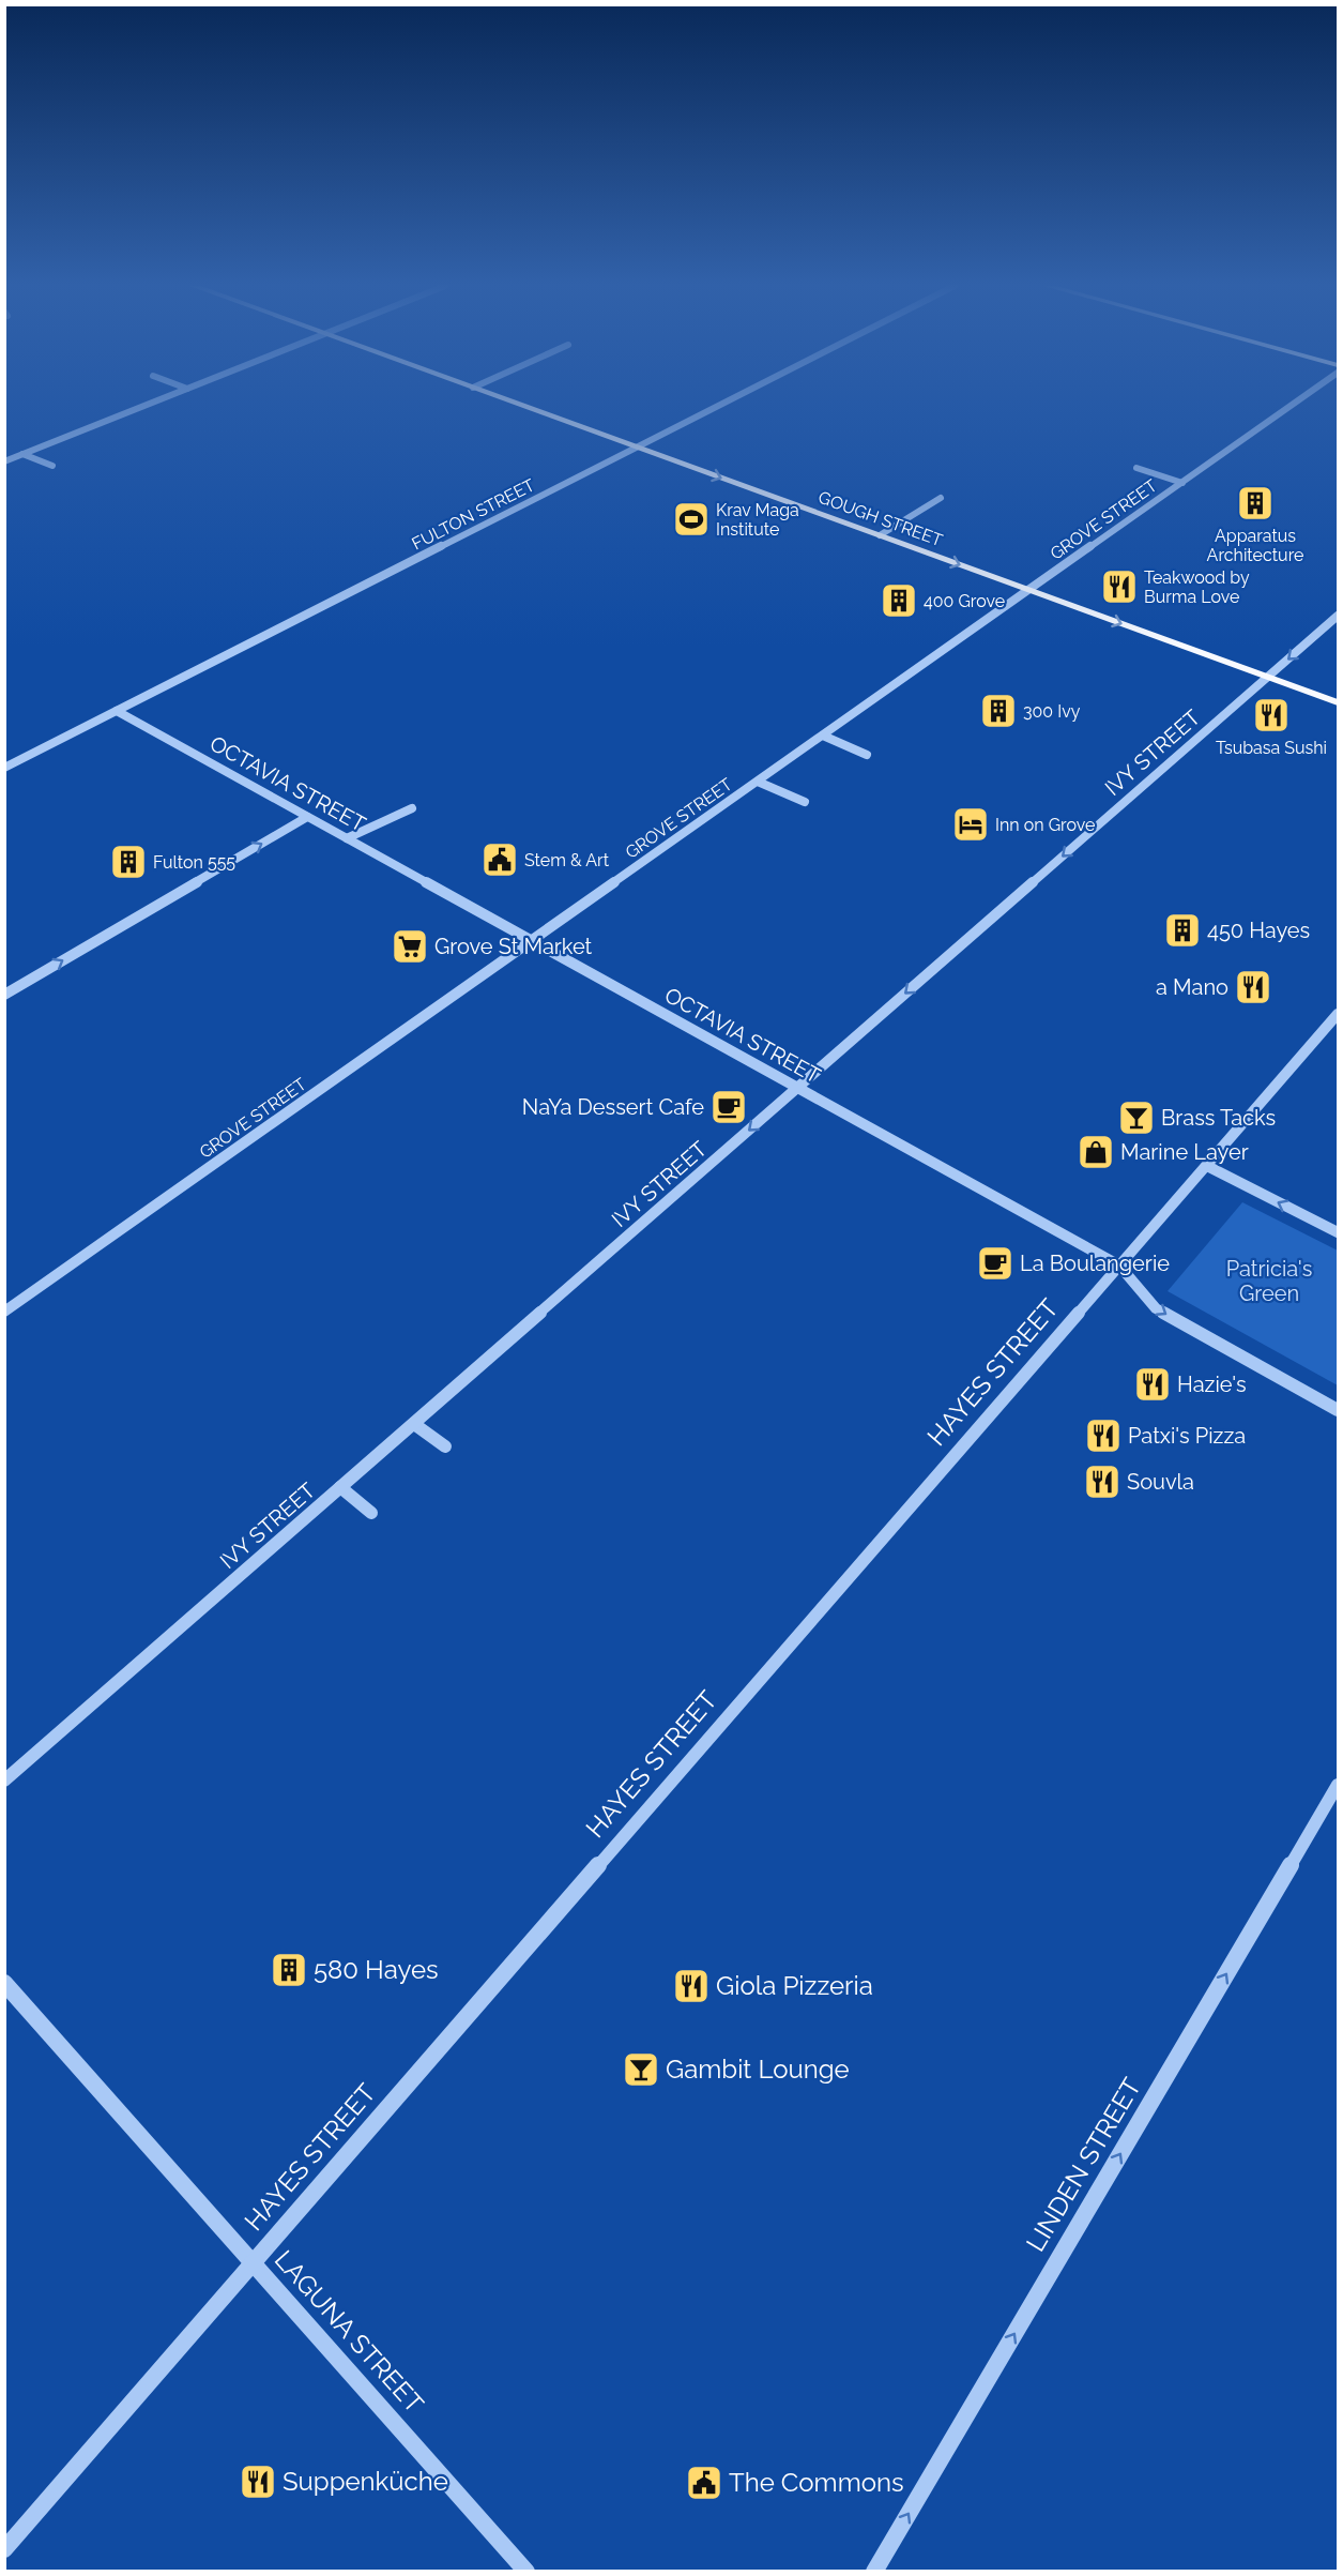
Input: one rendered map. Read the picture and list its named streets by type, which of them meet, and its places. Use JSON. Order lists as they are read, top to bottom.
{
  "streets": {
    "main road": ["GOUGH STREET"],
    "street": [
      "FULTON STREET",
      "GROVE STREET",
      "IVY STREET",
      "OCTAVIA STREET",
      "HAYES STREET",
      "LINDEN STREET",
      "LAGUNA STREET"
    ]
  },
  "crossings": [
    ["FULTON STREET", "GOUGH STREET"],
    ["FULTON STREET", "OCTAVIA STREET"],
    ["GOUGH STREET", "GROVE STREET"],
    ["GOUGH STREET", "IVY STREET"],
    ["GROVE STREET", "OCTAVIA STREET"],
    ["IVY STREET", "OCTAVIA STREET"],
    ["OCTAVIA STREET", "HAYES STREET"],
    ["HAYES STREET", "LAGUNA STREET"]
  ],
  "one_way": ["GOUGH STREET", "IVY STREET", "LINDEN STREET"],
  "parks": ["Patricia's Green"],
  "places": {
    "building": [
      "Apparatus Architecture",
      "400 Grove",
      "300 Ivy",
      "Fulton 555",
      "450 Hayes",
      "580 Hayes"
    ],
    "sports": ["Krav Maga Institute"],
    "restaurant": [
      "Teakwood by Burma Love",
      "Tsubasa Sushi",
      "a Mano",
      "Hazie's",
      "Patxi's Pizza",
      "Souvla",
      "Giola Pizzeria",
      "Suppenküche"
    ],
    "hotel": ["Inn on Grove"],
    "public building": ["Stem & Art", "The Commons"],
    "supermarket": ["Grove St Market"],
    "cafe": ["NaYa Dessert Cafe", "La Boulangerie"],
    "bar": ["Brass Tacks", "Gambit Lounge"],
    "shop": ["Marine Layer"]
  }
}
